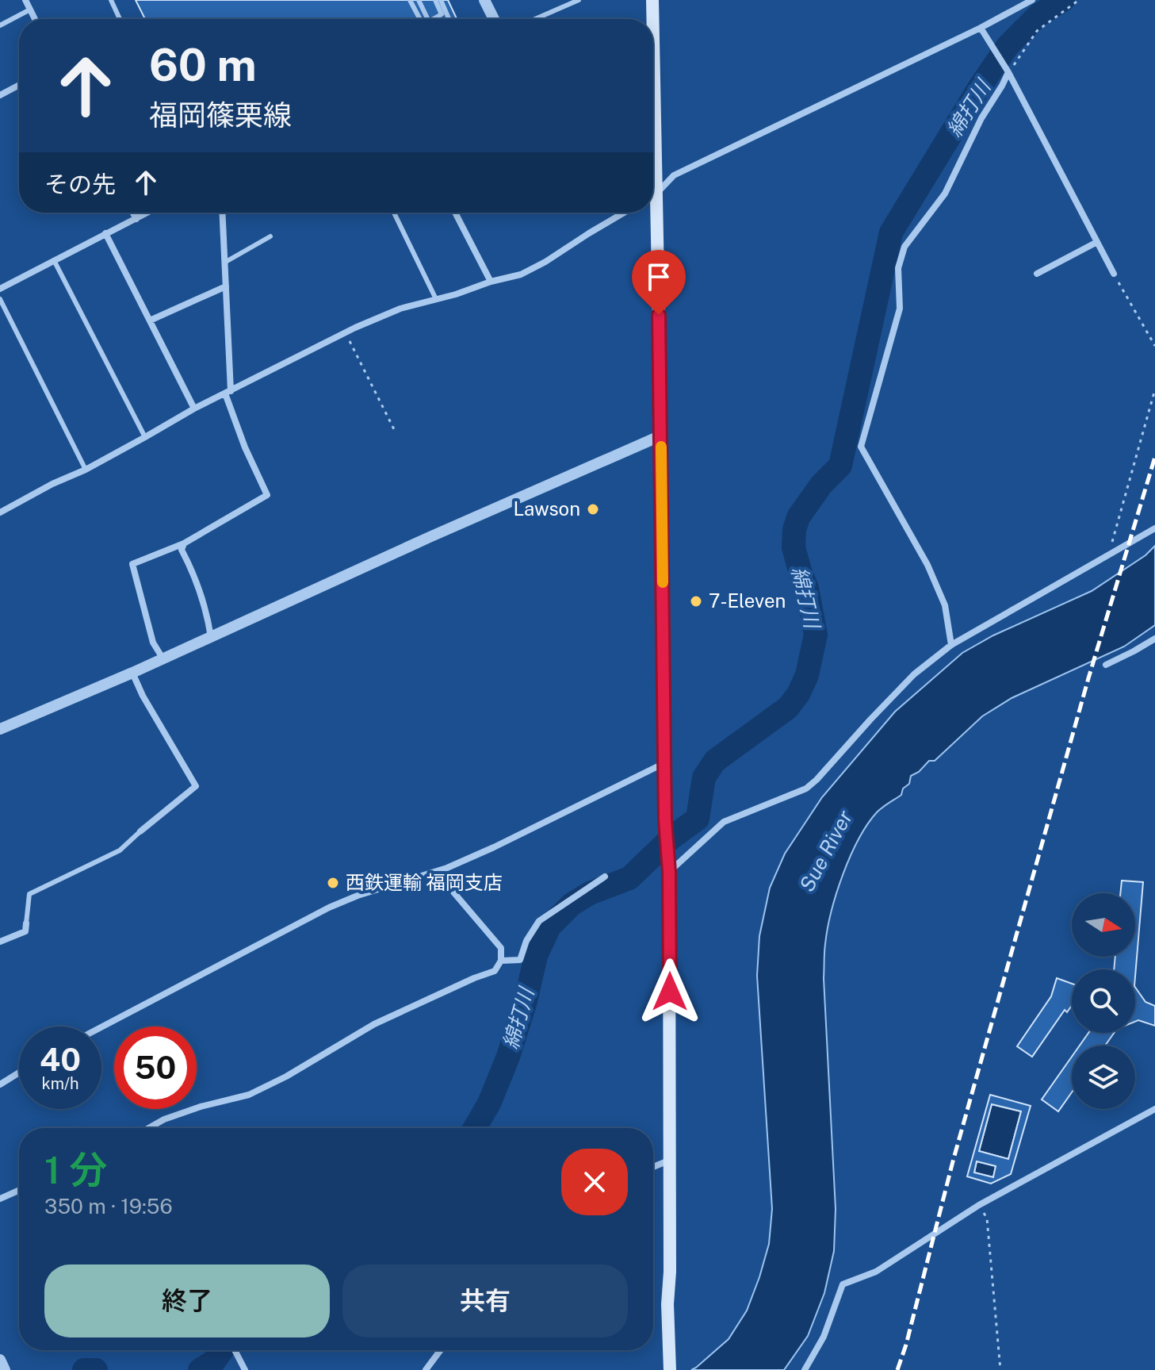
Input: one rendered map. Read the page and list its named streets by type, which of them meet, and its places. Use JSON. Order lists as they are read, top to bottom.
{
  "water": ["綿打川", "Sue River"],
  "places": ["Lawson", "7-Eleven", "西鉄運輸 福岡支店"],
  "north": "right",
  "page": {
    "turn": ["60 m", "福岡篠栗線"],
    "then": "その先",
    "speed": "40 km/h",
    "limit": "50",
    "heading": ["1 分", "350 m · 19:56"],
    "buttons": ["終了", "共有"]
  }
}
